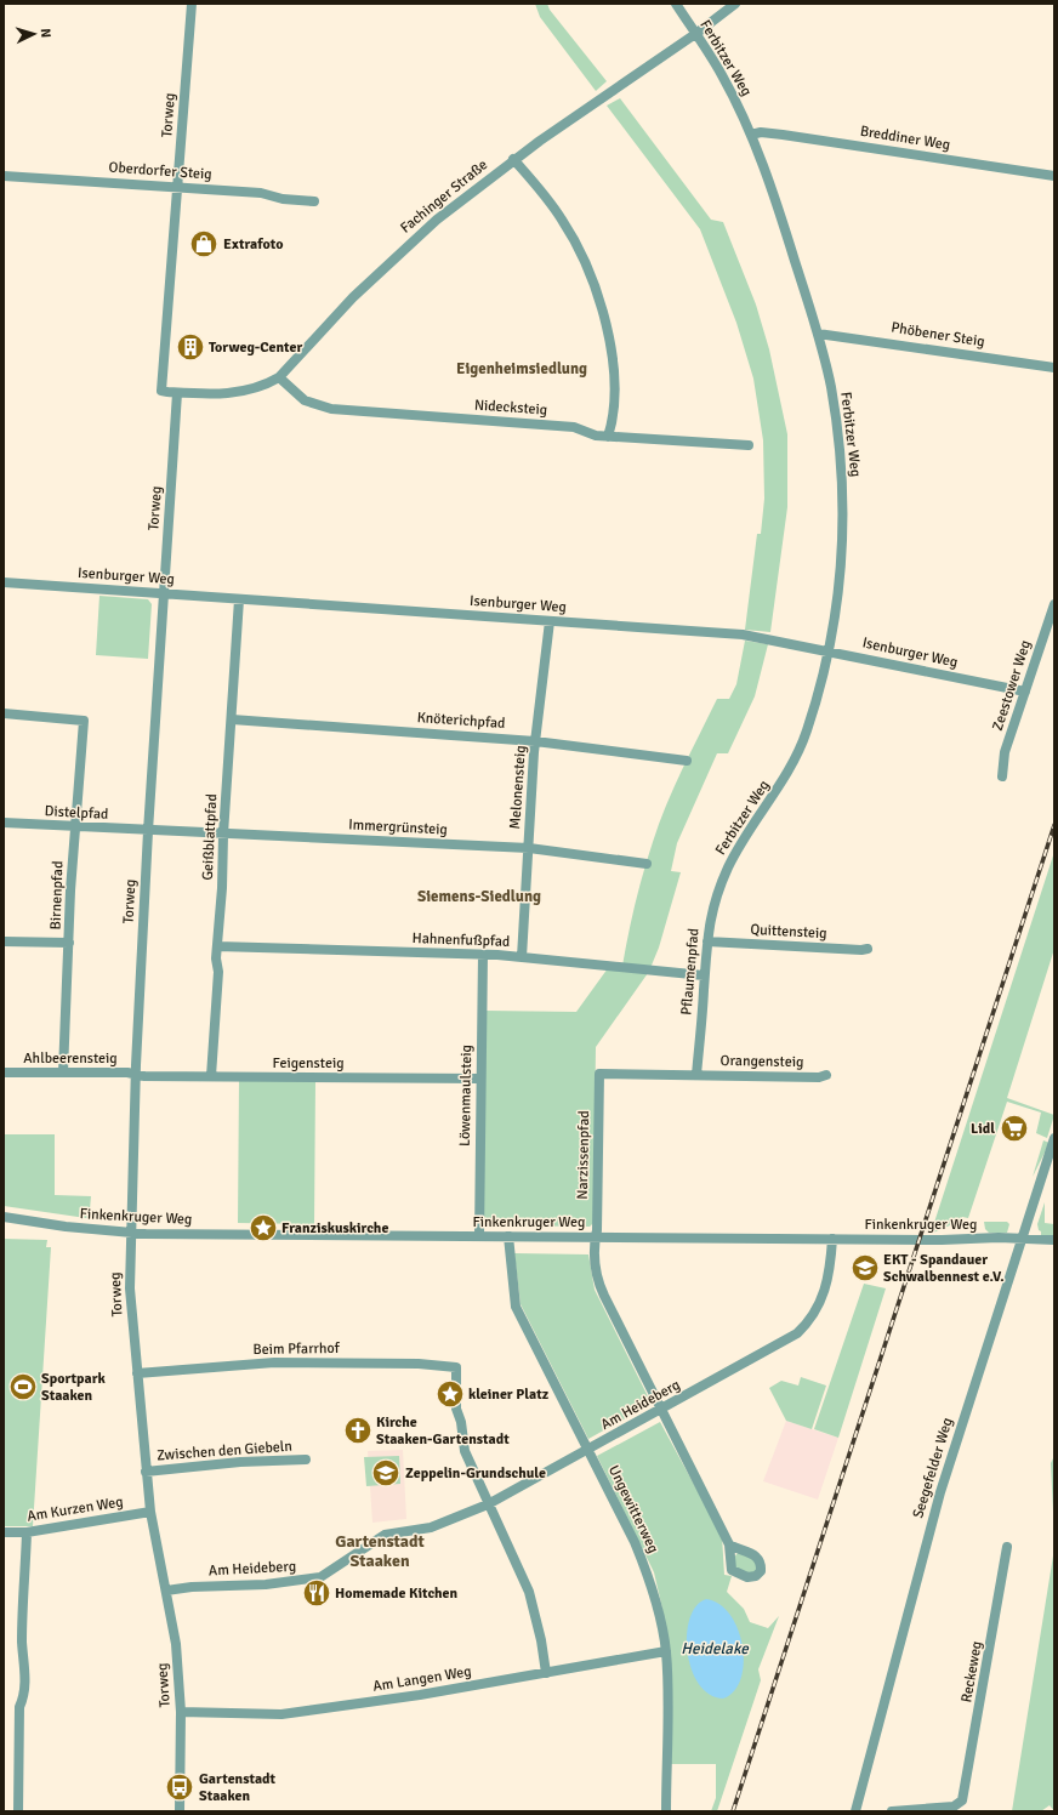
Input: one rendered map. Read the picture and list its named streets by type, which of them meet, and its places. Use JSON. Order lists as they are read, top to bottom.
{
  "streets": {
    "street": [
      "Ferbitzer Weg",
      "Torweg",
      "Breddiner Weg",
      "Oberdorfer Steig",
      "Fachinger Straße",
      "Phöbener Steig",
      "Nidecksteig",
      "Isenburger Weg",
      "Zeestower Weg",
      "Knöterichpfad",
      "Melonensteig",
      "Distelpfad",
      "Immergrünsteig",
      "Geißblattpfad",
      "Birnenpfad",
      "Quittensteig",
      "Hahnenfußpfad",
      "Pflaumenpfad",
      "Ahlbeerensteig",
      "Orangensteig",
      "Feigensteig",
      "Löwenmaulsteig",
      "Narzissenpfad",
      "Finkenkruger Weg",
      "Beim Pfarrhof",
      "Am Heideberg",
      "Zwischen den Giebeln",
      "Seegefelder Weg",
      "Am Kurzen Weg",
      "Ungewitterweg",
      "Reckeweg",
      "Am Langen Weg"
    ]
  },
  "crossings": [
    ["Ferbitzer Weg", "Breddiner Weg"],
    ["Ferbitzer Weg", "Fachinger Straße"],
    ["Ferbitzer Weg", "Phöbener Steig"],
    ["Ferbitzer Weg", "Isenburger Weg"],
    ["Ferbitzer Weg", "Pflaumenpfad"],
    ["Torweg", "Oberdorfer Steig"],
    ["Torweg", "Fachinger Straße"],
    ["Torweg", "Isenburger Weg"],
    ["Torweg", "Distelpfad"],
    ["Torweg", "Immergrünsteig"],
    ["Torweg", "Ahlbeerensteig"],
    ["Torweg", "Feigensteig"],
    ["Torweg", "Finkenkruger Weg"],
    ["Torweg", "Beim Pfarrhof"],
    ["Torweg", "Am Heideberg"],
    ["Torweg", "Zwischen den Giebeln"],
    ["Torweg", "Am Kurzen Weg"],
    ["Torweg", "Am Langen Weg"],
    ["Fachinger Straße", "Nidecksteig"],
    ["Isenburger Weg", "Zeestower Weg"],
    ["Isenburger Weg", "Melonensteig"],
    ["Isenburger Weg", "Geißblattpfad"],
    ["Knöterichpfad", "Melonensteig"],
    ["Knöterichpfad", "Geißblattpfad"],
    ["Melonensteig", "Immergrünsteig"],
    ["Melonensteig", "Hahnenfußpfad"],
    ["Distelpfad", "Immergrünsteig"],
    ["Distelpfad", "Birnenpfad"],
    ["Immergrünsteig", "Geißblattpfad"],
    ["Geißblattpfad", "Hahnenfußpfad"],
    ["Geißblattpfad", "Feigensteig"],
    ["Birnenpfad", "Ahlbeerensteig"],
    ["Quittensteig", "Pflaumenpfad"],
    ["Hahnenfußpfad", "Pflaumenpfad"],
    ["Hahnenfußpfad", "Löwenmaulsteig"],
    ["Pflaumenpfad", "Orangensteig"],
    ["Pflaumenpfad", "Narzissenpfad"],
    ["Ahlbeerensteig", "Feigensteig"],
    ["Orangensteig", "Narzissenpfad"],
    ["Feigensteig", "Löwenmaulsteig"],
    ["Löwenmaulsteig", "Finkenkruger Weg"],
    ["Narzissenpfad", "Finkenkruger Weg"],
    ["Finkenkruger Weg", "Am Heideberg"],
    ["Finkenkruger Weg", "Seegefelder Weg"],
    ["Finkenkruger Weg", "Ungewitterweg"],
    ["Beim Pfarrhof", "Am Heideberg"],
    ["Am Heideberg", "Ungewitterweg"],
    ["Ungewitterweg", "Am Langen Weg"]
  ],
  "districts": ["Eigenheimsiedlung", "Siemens-Siedlung", "Gartenstadt Staaken"],
  "water": ["Heidelake"],
  "places": {
    "shop": ["Extrafoto"],
    "building": ["Torweg-Center"],
    "supermarket": ["Lidl"],
    "place": ["Franziskuskirche", "kleiner Platz"],
    "school or university": ["EKT - Spandauer Schwalbennest e.V.", "Zeppelin-Grundschule"],
    "sports": ["Sportpark Staaken"],
    "church": ["Kirche Staaken-Gartenstadt"],
    "restaurant": ["Homemade Kitchen"],
    "bus stop": ["Gartenstadt Staaken"]
  },
  "north": "right"
}
